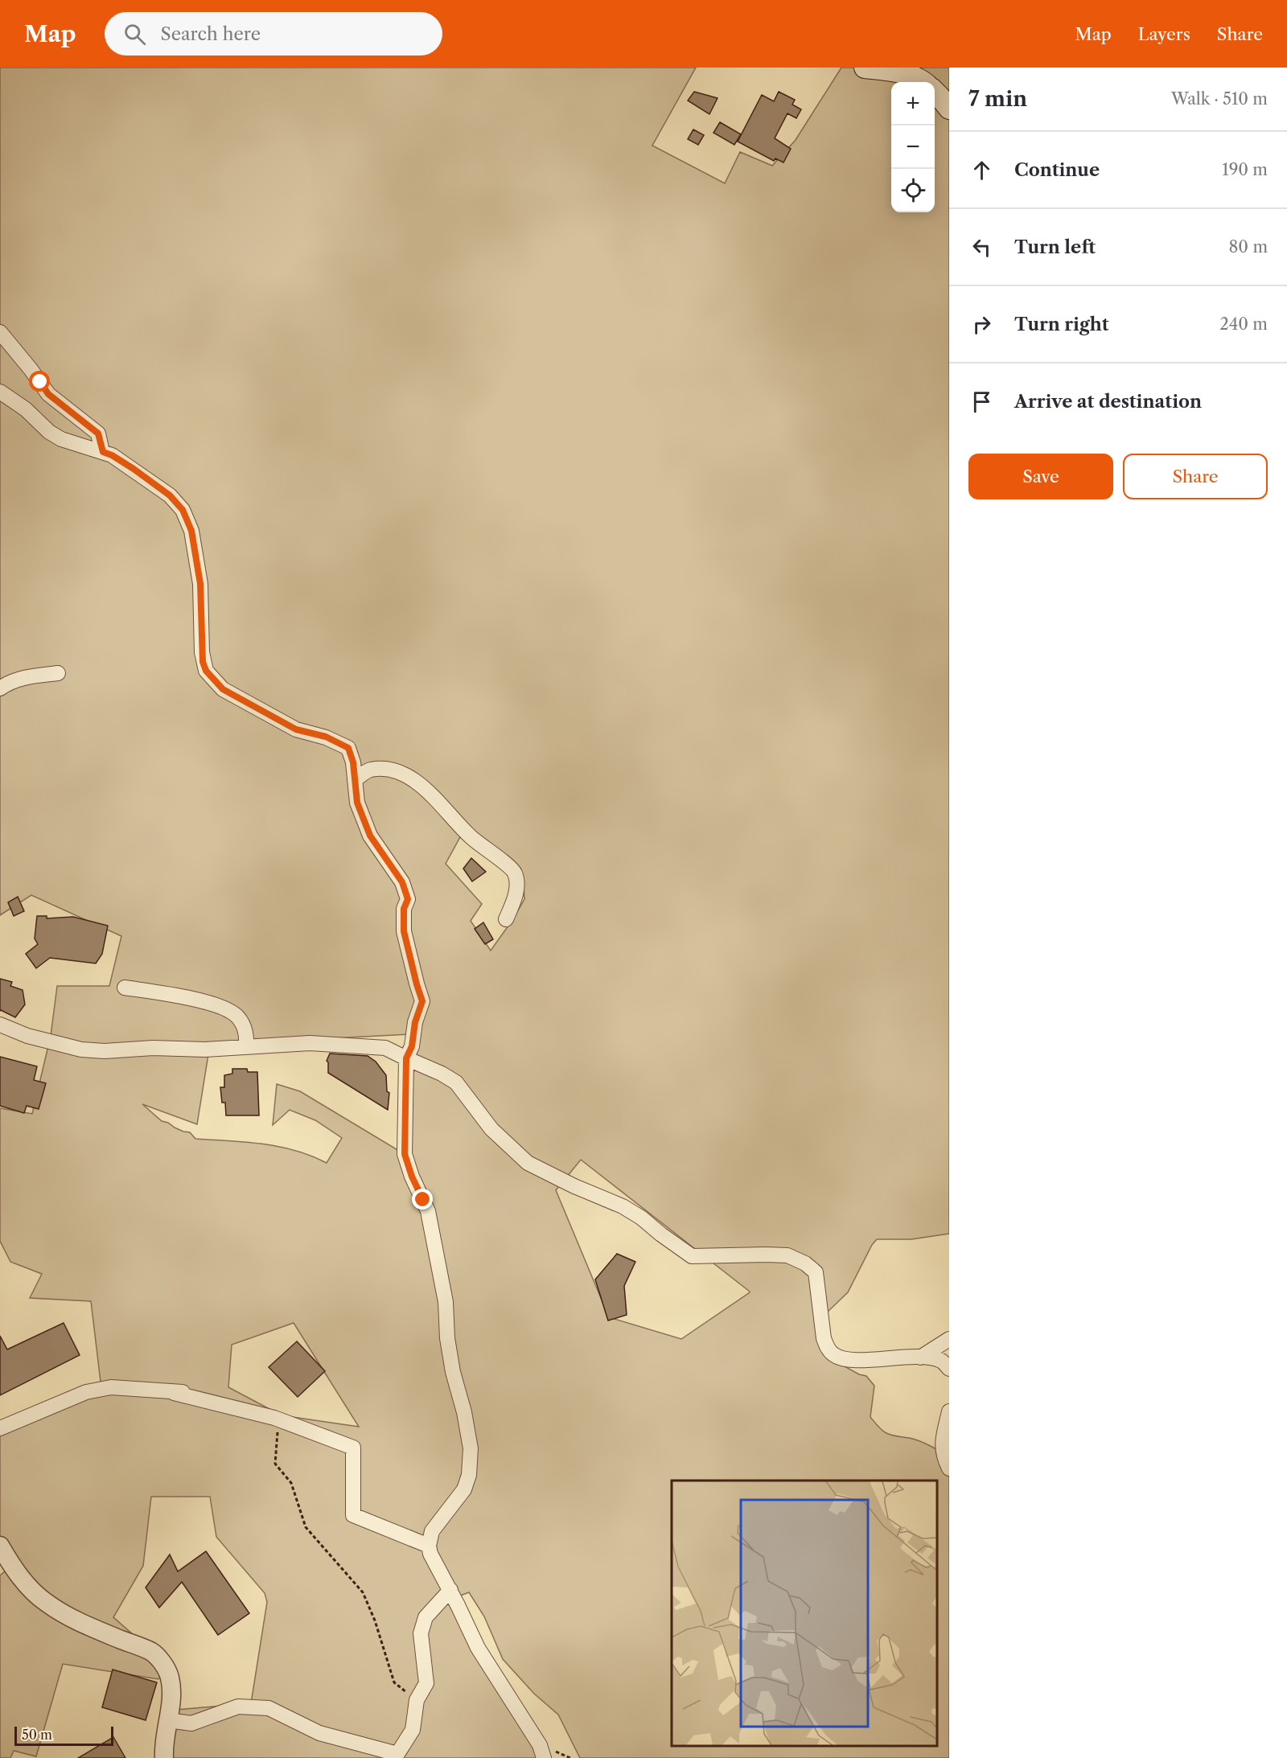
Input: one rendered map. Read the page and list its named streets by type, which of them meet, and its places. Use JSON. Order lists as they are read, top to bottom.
{
  "scale_bar": "50 m",
  "page": {
    "header": "Map",
    "search": "Search here",
    "nav": ["Map", "Layers", "Share"],
    "heading": ["7 min", "Walk · 510 m"],
    "map_buttons": ["+", "−"],
    "list": [
      ["Continue", "190 m"],
      ["Turn left", "80 m"],
      ["Turn right", "240 m"],
      "Arrive at destination"
    ],
    "buttons": ["Save", "Share"],
    "scale": "50 m"
  }
}
